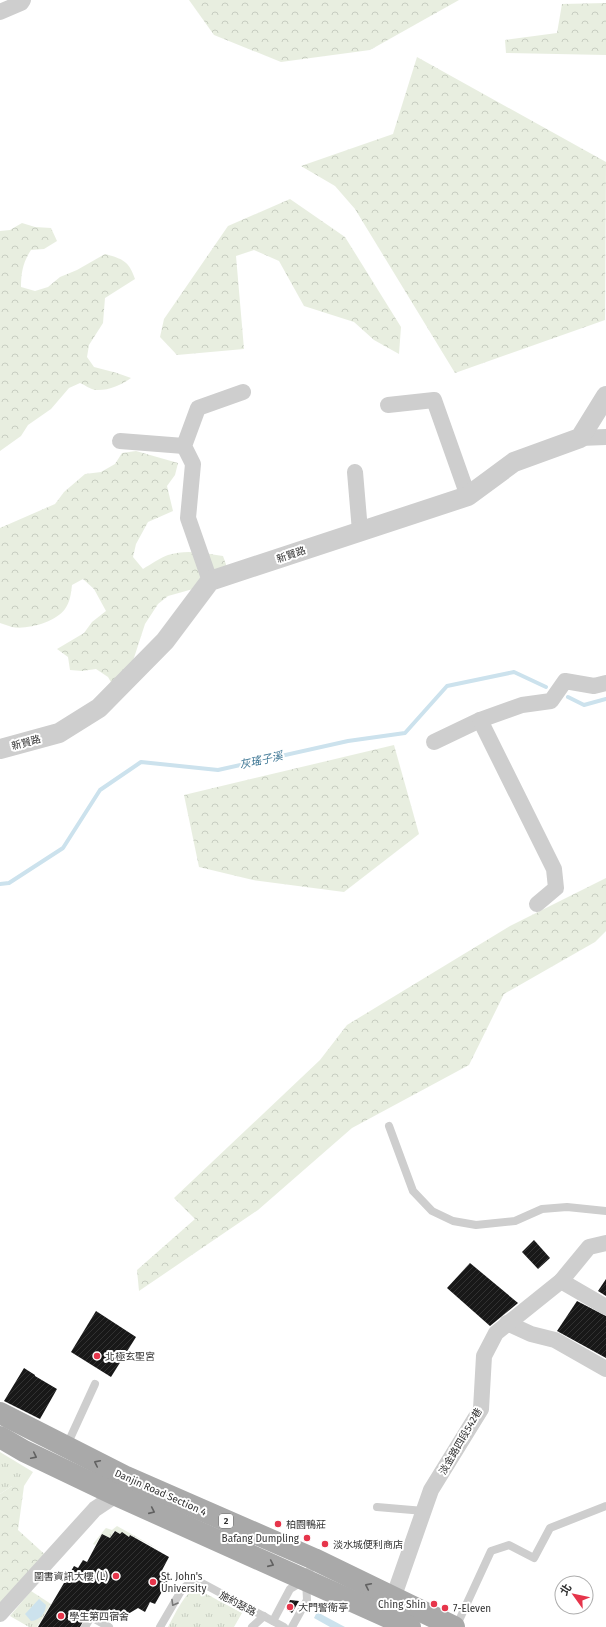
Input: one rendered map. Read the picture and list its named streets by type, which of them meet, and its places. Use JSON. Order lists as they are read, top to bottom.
{
  "streets": {
    "main road": ["Danjin Road Section 4", "2"],
    "street": ["新賢路", "淡金路四段542巷"],
    "lane": ["施約瑟路"]
  },
  "crossings": [
    ["淡金路四段542巷", "Danjin Road Section 4"]
  ],
  "water": ["灰瑤子溪"],
  "places": [
    "北極玄聖宮",
    "柏園鴨莊",
    "Bafang Dumpling",
    "淡水城便利商店",
    "圖書資訊大樓 (L)",
    "St. John's University",
    "Ching Shin",
    "大門警衛亭",
    "7-Eleven",
    "學生第四宿舍"
  ],
  "north": "top left"
}
